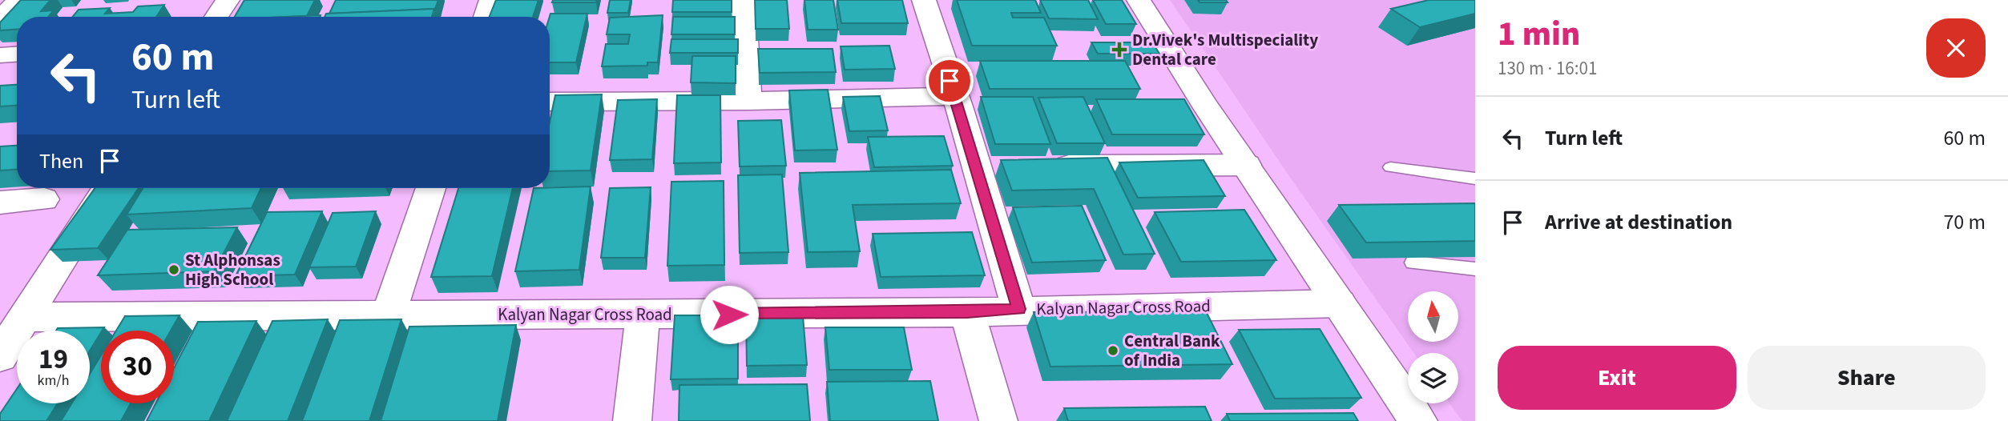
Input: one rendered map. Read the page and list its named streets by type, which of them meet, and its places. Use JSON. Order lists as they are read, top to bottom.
{
  "streets": {
    "street": ["Kalyan Nagar Cross Road"]
  },
  "places": {
    "health": ["Dr.Vivek's Multispeciality Dental care"],
    "other": ["St Alphonsas High School", "Central Bank of India"]
  },
  "north": "top",
  "page": {
    "heading": ["1 min", "130 m · 16:01"],
    "turn": ["60 m", "Turn left"],
    "list": [
      {
        "name": "Turn left",
        "value": "60 m"
      },
      {
        "name": "Arrive at destination",
        "value": "70 m"
      }
    ],
    "then": "Then",
    "speed": "19 km/h",
    "limit": "30",
    "buttons": ["Exit", "Share"]
  }
}
